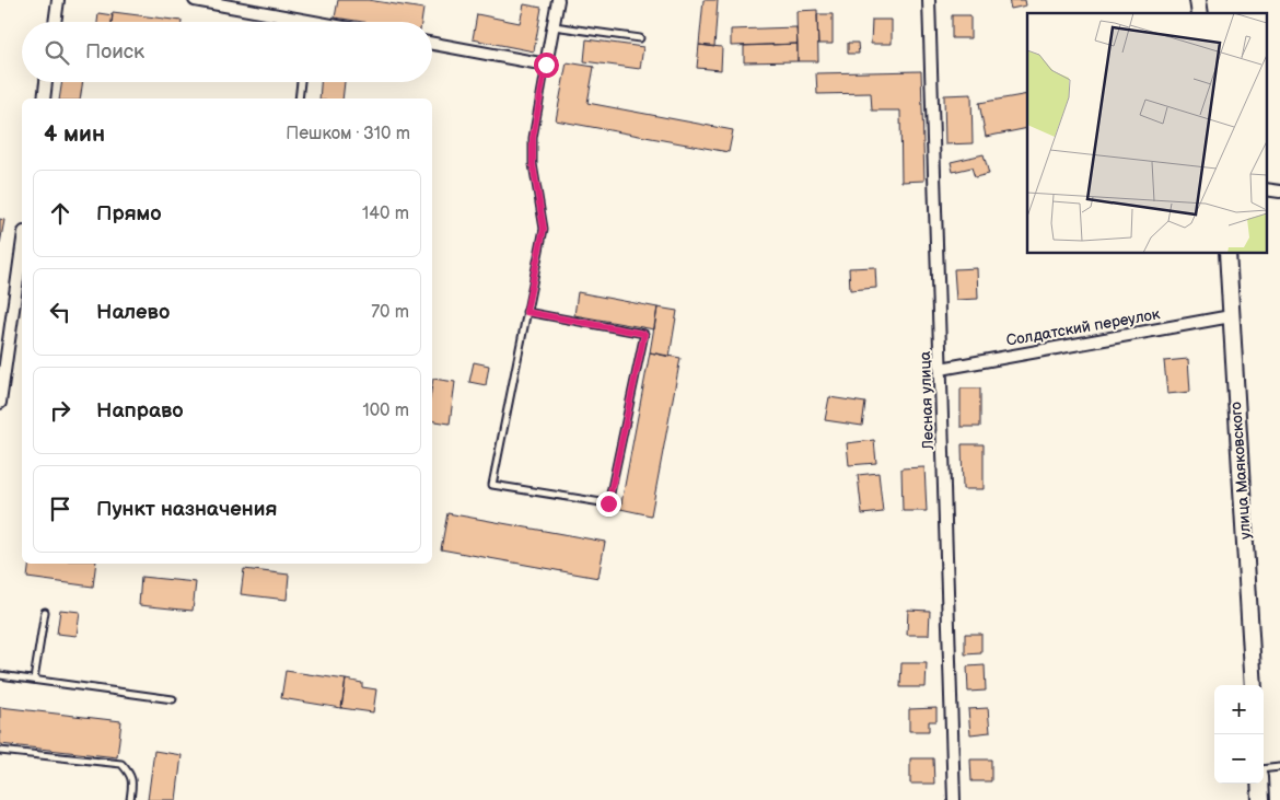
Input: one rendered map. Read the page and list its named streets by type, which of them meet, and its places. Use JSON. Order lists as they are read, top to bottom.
{
  "streets": {
    "street": ["Солдатский переулок", "Лесная улица", "улица Маяковского"]
  },
  "crossings": [
    ["Солдатский переулок", "Лесная улица"],
    ["Солдатский переулок", "улица Маяковского"]
  ],
  "page": {
    "search": "Поиск",
    "heading": ["4 мин", "Пешком · 310 m"],
    "list": [
      ["Прямо", "140 m"],
      ["Налево", "70 m"],
      ["Направо", "100 m"],
      "Пункт назначения"
    ],
    "map_buttons": ["+", "−"]
  }
}
